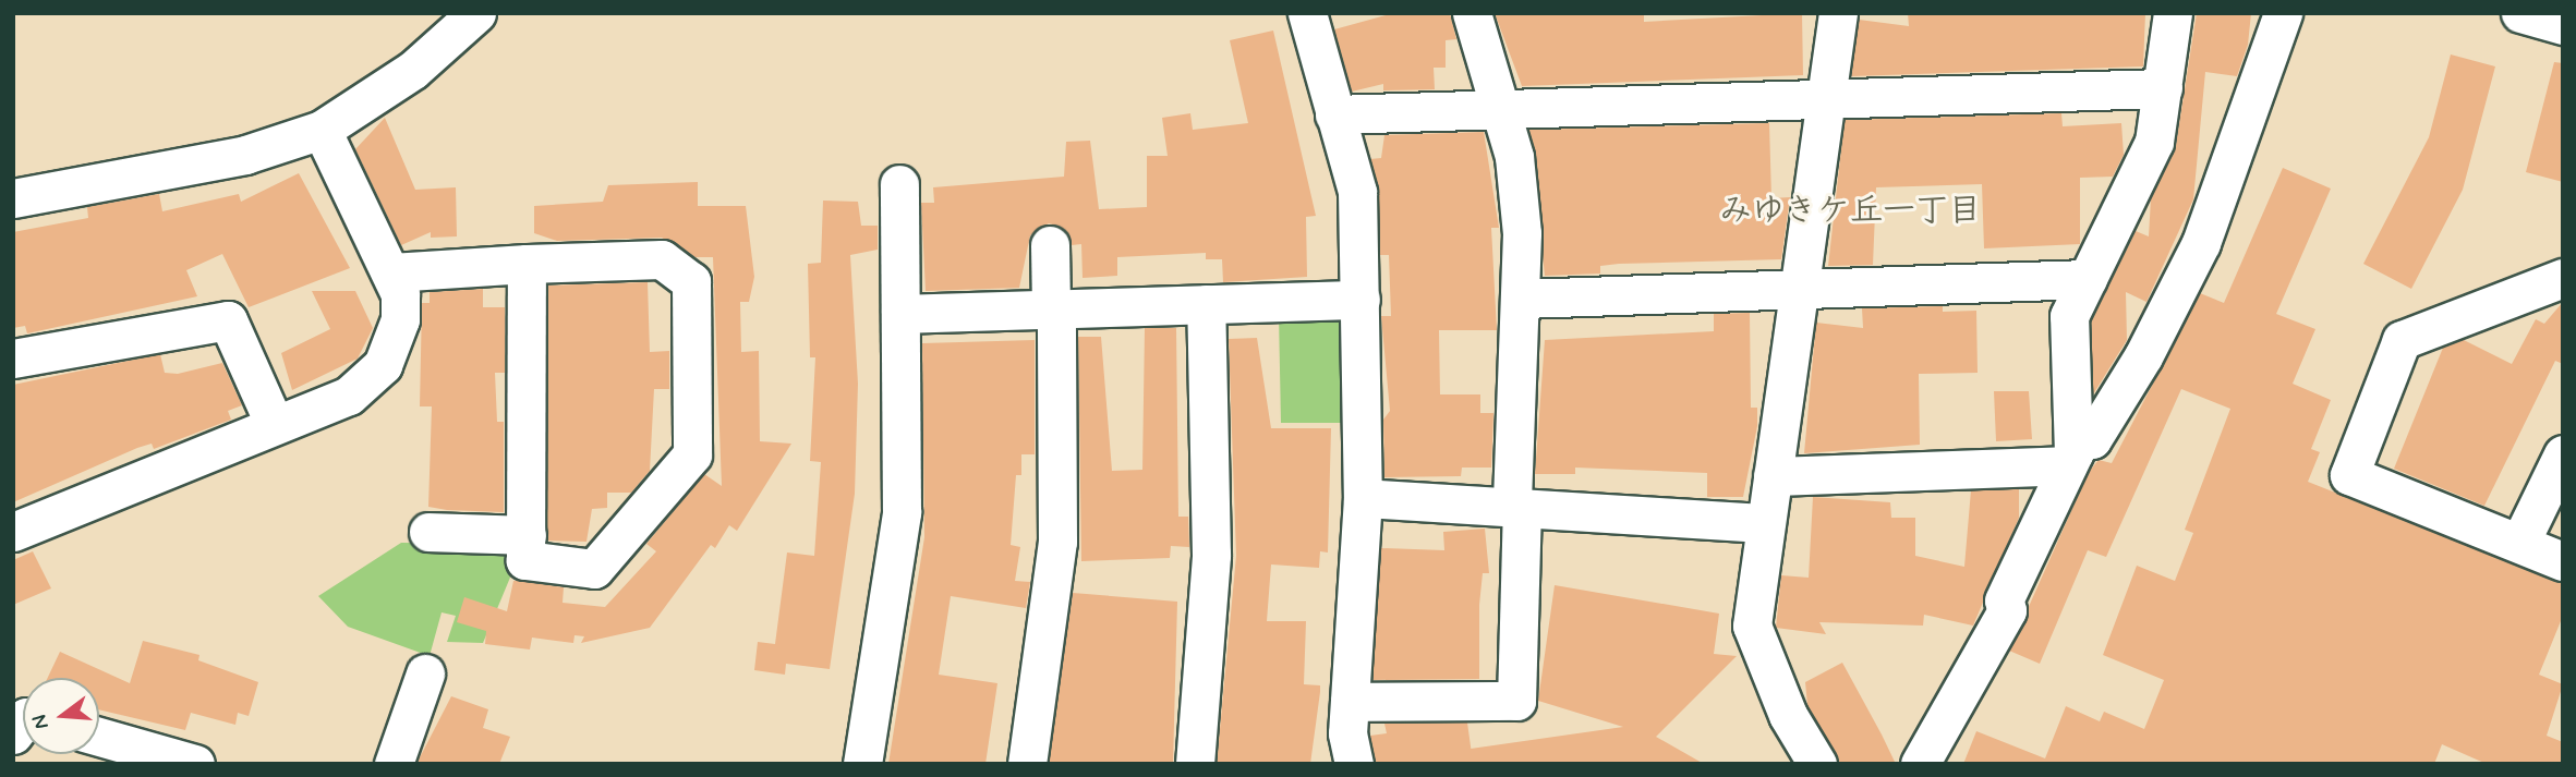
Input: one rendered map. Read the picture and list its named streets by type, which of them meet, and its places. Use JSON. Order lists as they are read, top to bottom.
{
  "districts": ["みゆきケ丘一丁目"],
  "north": "left"
}
